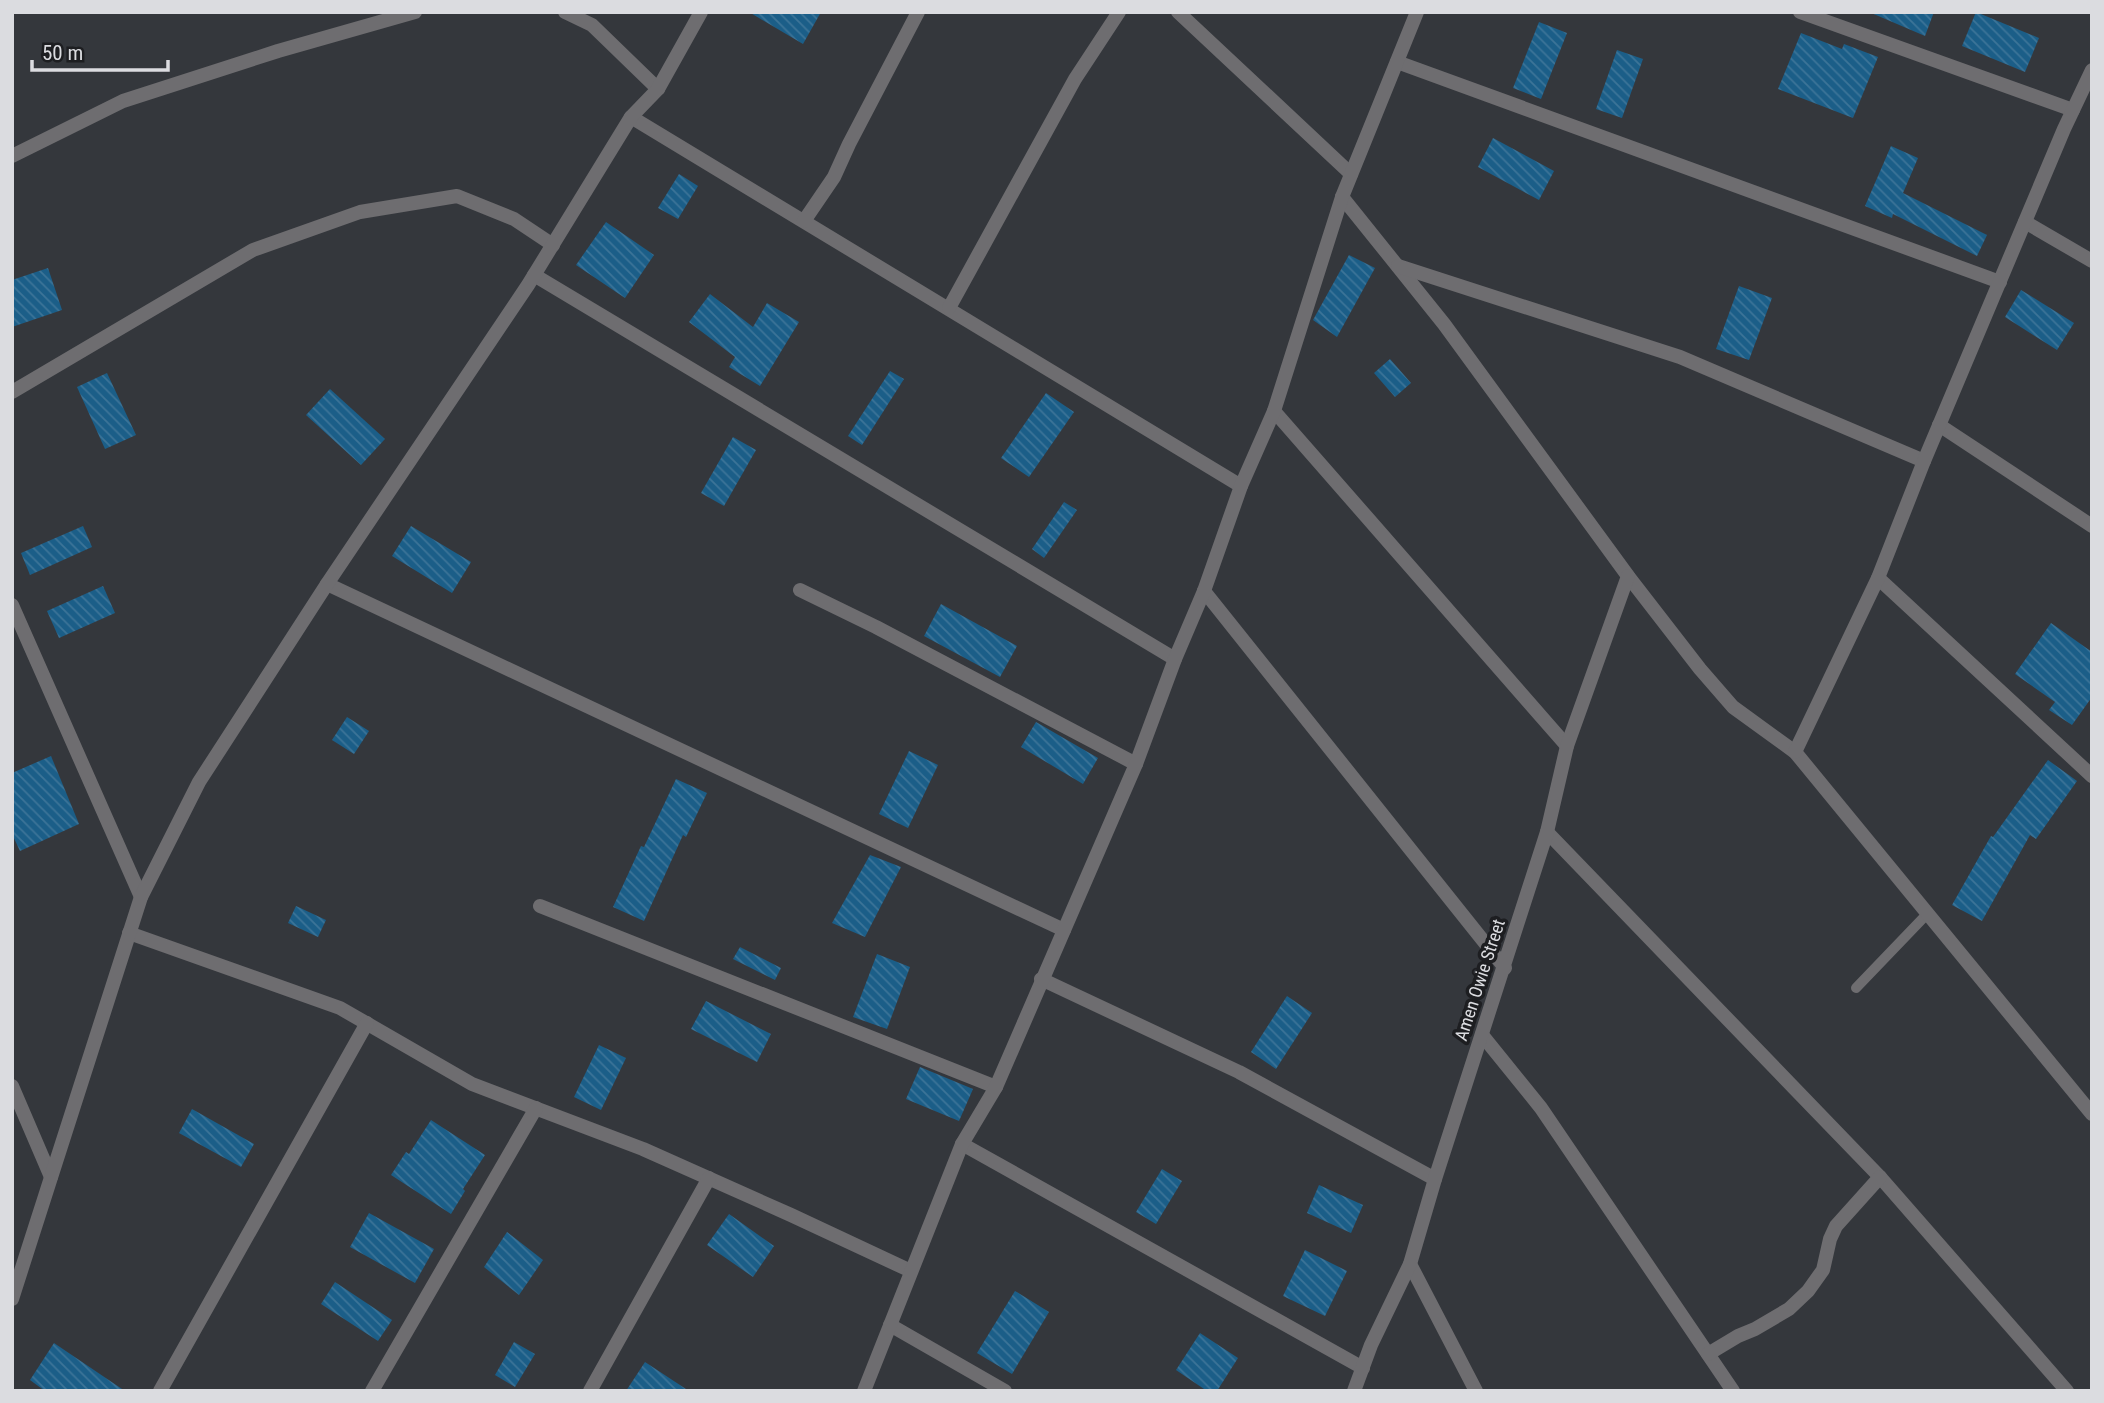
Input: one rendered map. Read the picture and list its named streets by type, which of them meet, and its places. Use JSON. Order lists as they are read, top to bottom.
{
  "streets": {
    "street": ["Amen Owie Street"]
  },
  "scale_bar": "50 m"
}
